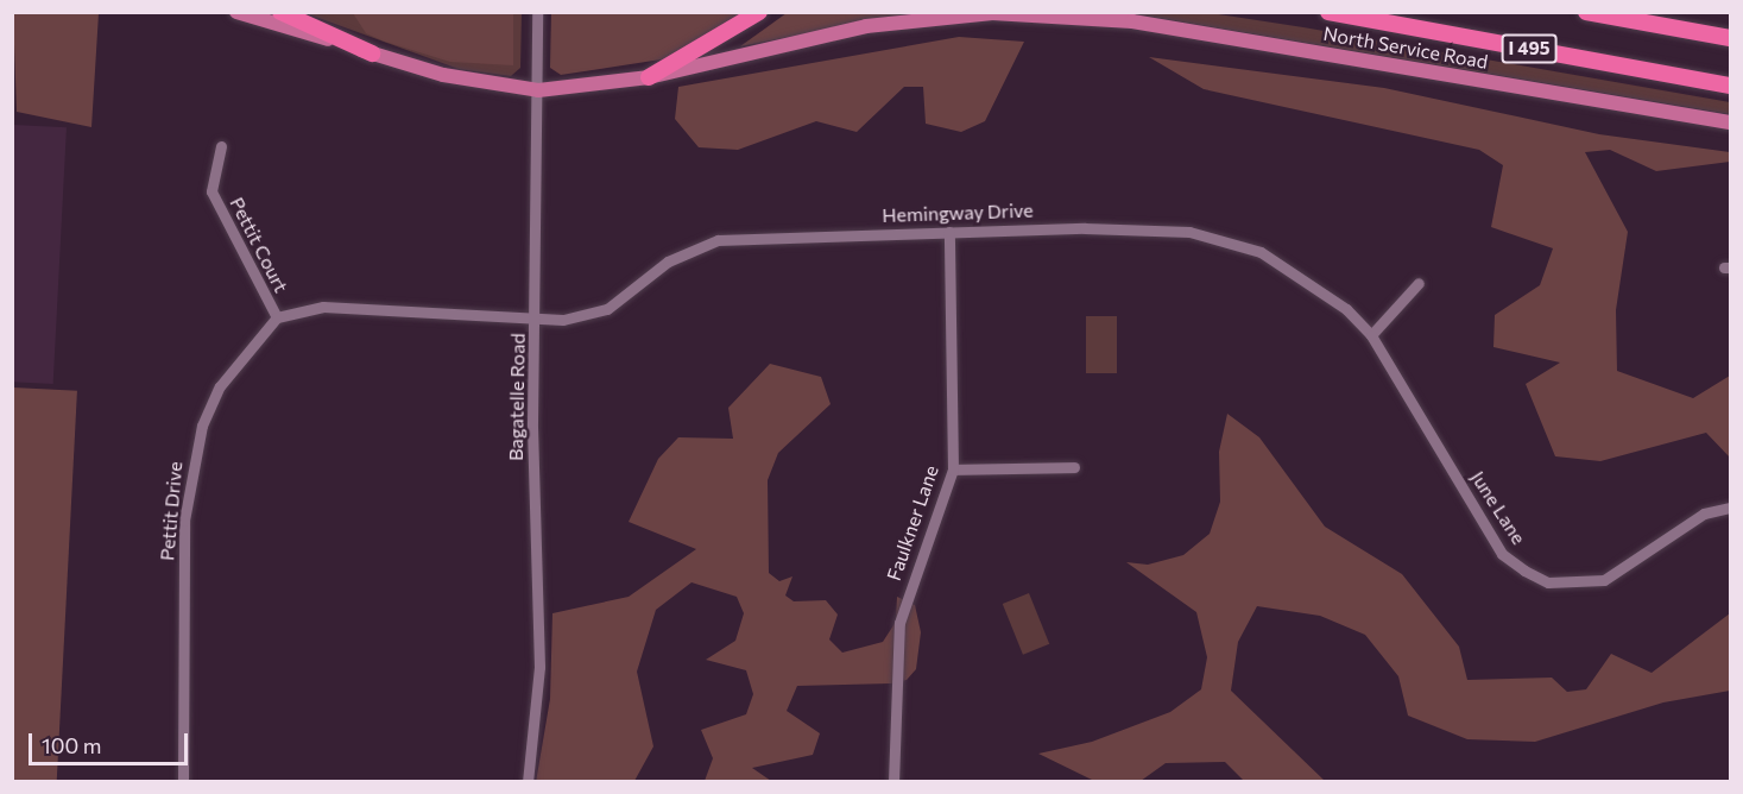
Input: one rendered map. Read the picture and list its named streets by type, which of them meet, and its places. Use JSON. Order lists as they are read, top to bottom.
{
  "streets": {
    "highway": ["I 495"],
    "main road": ["North Service Road"],
    "street": [
      "Hemingway Drive",
      "Pettit Court",
      "Bagatelle Road",
      "June Lane",
      "Pettit Drive",
      "Faulkner Lane"
    ]
  },
  "crossings": [
    ["North Service Road", "Bagatelle Road"],
    ["Hemingway Drive", "Bagatelle Road"],
    ["Hemingway Drive", "June Lane"],
    ["Hemingway Drive", "Faulkner Lane"],
    ["Pettit Court", "Pettit Drive"]
  ],
  "scale_bar": "100 m"
}
